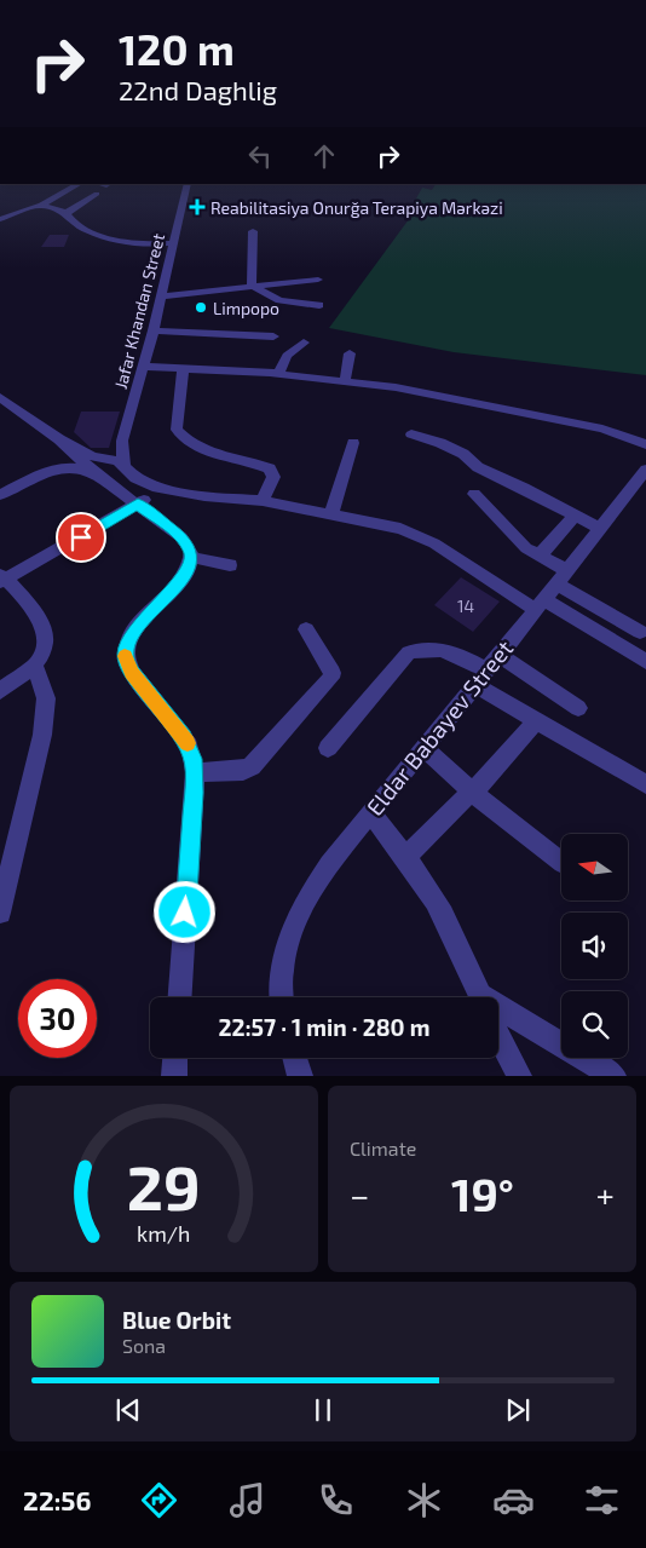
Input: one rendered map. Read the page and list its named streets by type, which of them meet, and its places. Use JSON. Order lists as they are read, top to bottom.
{
  "streets": {
    "street": ["Jafar Khandan Street", "Eldar Babayev Street"]
  },
  "places": {
    "health": ["Reabilitasiya Onurğa Terapiya Mərkəzi"],
    "other": ["Limpopo"]
  },
  "house_numbers": ["14"],
  "north": "left",
  "page": {
    "turn": ["120 m", "22nd Daghlig"],
    "limit": "30",
    "trip": "22:57 · 1 min · 280 m",
    "tile": "Climate",
    "heat": ["−", "19°", "+"],
    "song": ["Blue Orbit", "Sona"],
    "tabs": "22:56",
    "gauge": ["29", "km/h"]
  }
}
